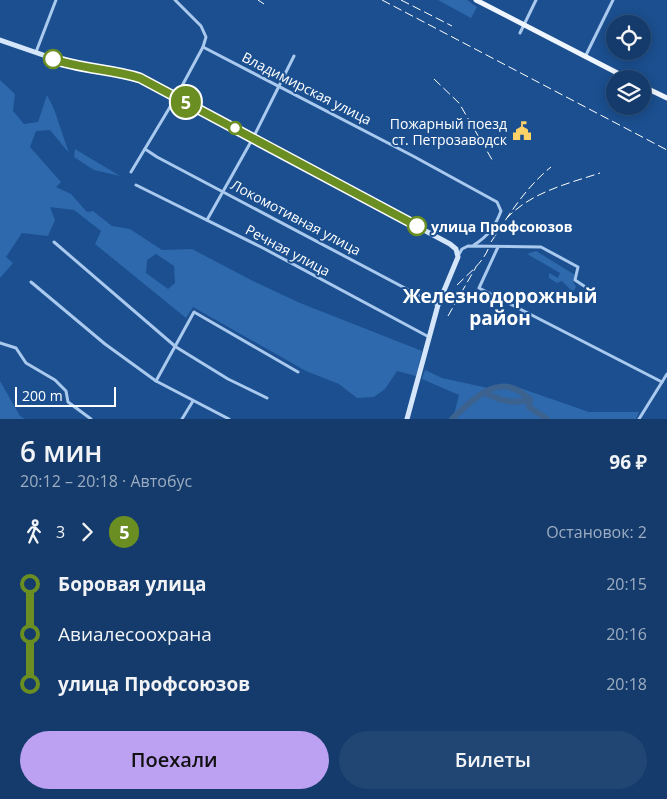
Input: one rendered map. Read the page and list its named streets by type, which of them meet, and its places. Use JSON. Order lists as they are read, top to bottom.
{
  "streets": {
    "street": ["Владимирская улица", "Локомотивная улица", "Речная улица"]
  },
  "districts": ["Железнодорожный район"],
  "places": {
    "public building": ["Пожарный поезд ст. Петрозаводск"],
    "other": ["улица Профсоюзов"]
  },
  "lines": ["bus line 5"],
  "scale_bar": "200 m",
  "page": {
    "on_map": "5",
    "scale": "200 m",
    "heading": ["6 мин", "20:12 – 20:18 · Автобус", "96 ₽"],
    "legs": ["3", "5", "Остановок: 2"],
    "list": [
      {
        "name": "Боровая улица",
        "value": "20:15"
      },
      {
        "name": "Авиалесоохрана",
        "value": "20:16"
      },
      {
        "name": "улица Профсоюзов",
        "value": "20:18"
      }
    ],
    "buttons": ["Поехали", "Билеты"]
  }
}
